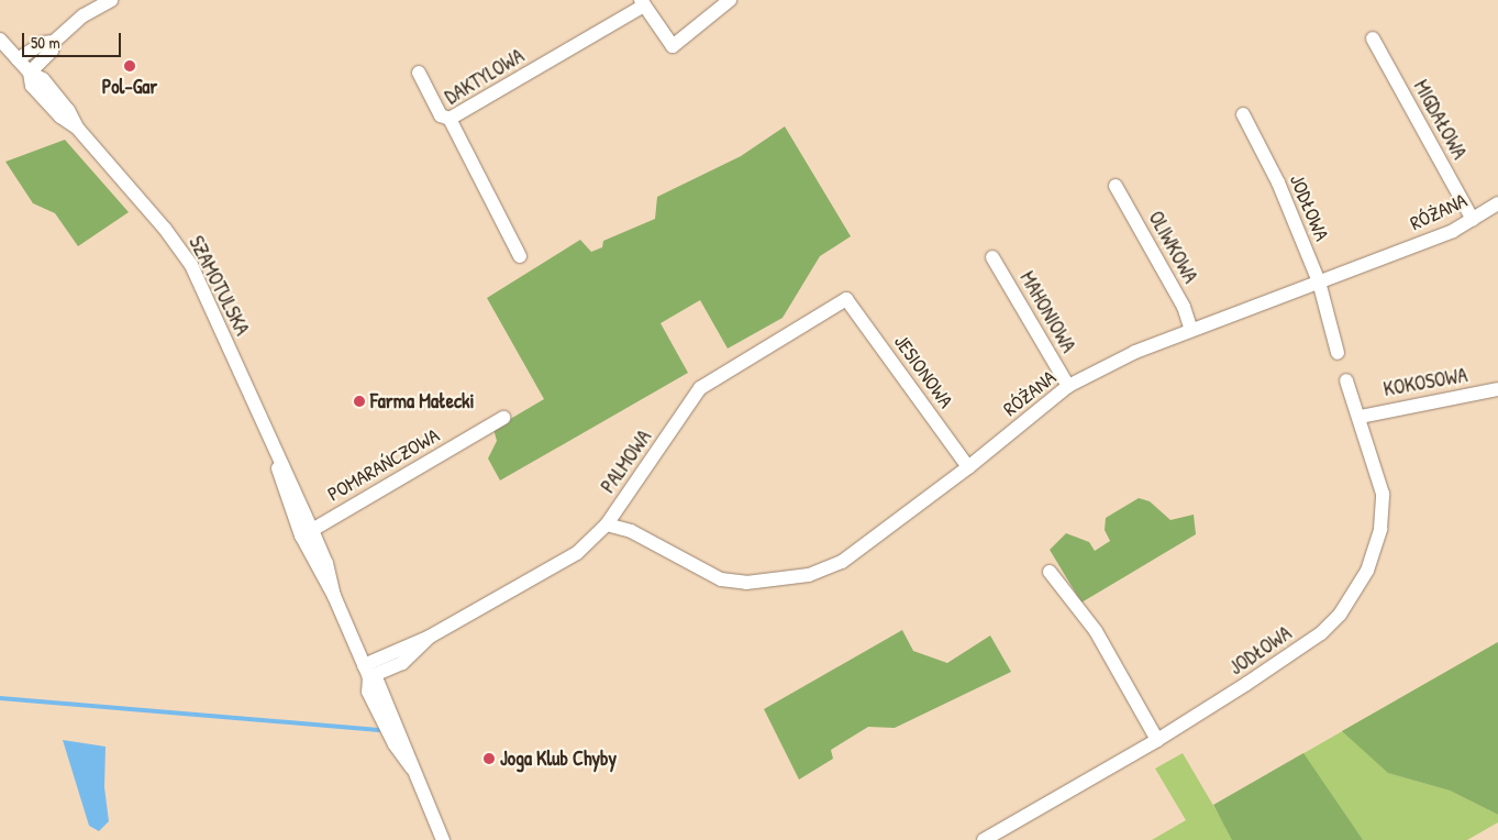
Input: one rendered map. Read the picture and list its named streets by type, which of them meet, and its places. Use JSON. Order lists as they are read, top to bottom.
{
  "streets": {
    "street": [
      "DAKTYLOWA",
      "MIGDAŁOWA",
      "JODŁOWA",
      "RÓŻANA",
      "OLIWKOWA",
      "SZAMOTULSKA",
      "MAHONIOWA",
      "JESIONOWA",
      "KOKOSOWA",
      "PALMOWA",
      "POMARAŃCZOWA"
    ]
  },
  "crossings": [
    ["MIGDAŁOWA", "RÓŻANA"],
    ["JODŁOWA", "RÓŻANA"],
    ["JODŁOWA", "KOKOSOWA"],
    ["RÓŻANA", "OLIWKOWA"],
    ["RÓŻANA", "MAHONIOWA"],
    ["RÓŻANA", "JESIONOWA"],
    ["RÓŻANA", "PALMOWA"],
    ["SZAMOTULSKA", "PALMOWA"],
    ["SZAMOTULSKA", "POMARAŃCZOWA"],
    ["JESIONOWA", "PALMOWA"]
  ],
  "places": ["Pol-Gar", "Farma Małecki", "Joga Klub Chyby"],
  "scale_bar": "50 m"
}
